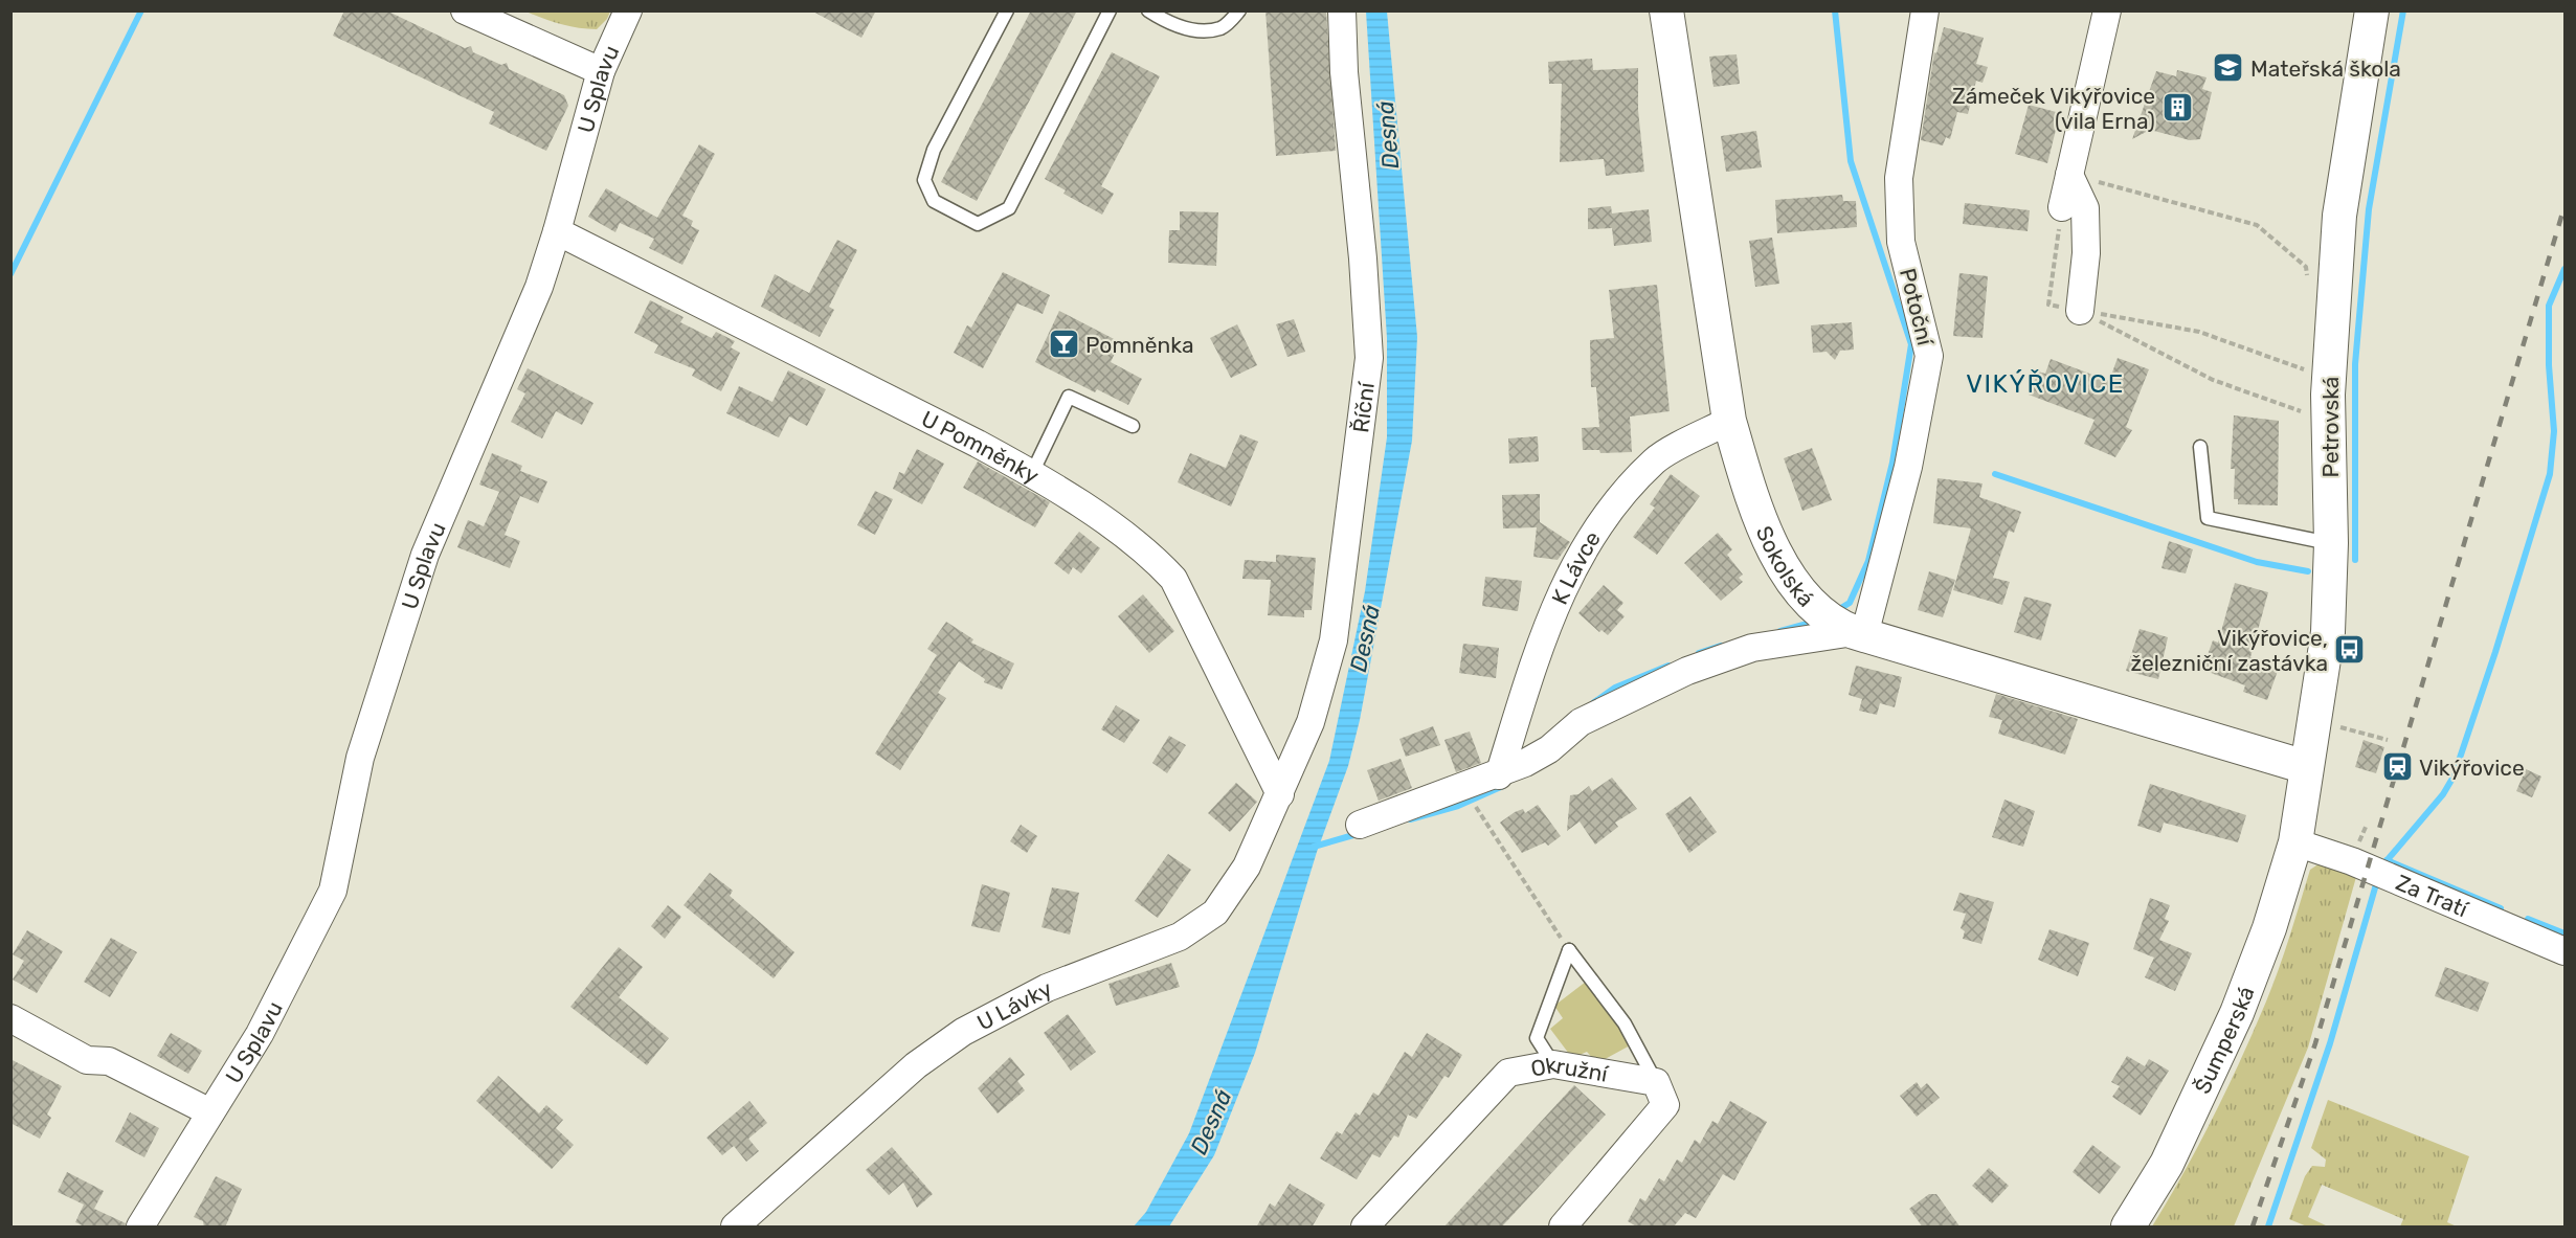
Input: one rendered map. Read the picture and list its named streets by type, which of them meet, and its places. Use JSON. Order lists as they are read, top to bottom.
{
  "streets": {
    "street": [
      "U Splavu",
      "Potoční",
      "Říční",
      "Petrovská",
      "U Pomněnky",
      "Sokolská",
      "K Lávce",
      "Za Tratí",
      "U Lávky",
      "Šumperská",
      "Okružní"
    ]
  },
  "crossings": [
    ["U Splavu", "U Pomněnky"],
    ["Potoční", "Sokolská"],
    ["Říční", "U Pomněnky"],
    ["Říční", "U Lávky"],
    ["Petrovská", "Sokolská"],
    ["Petrovská", "Za Tratí"],
    ["Petrovská", "Šumperská"],
    ["U Pomněnky", "U Lávky"],
    ["Sokolská", "K Lávce"],
    ["Za Tratí", "Šumperská"]
  ],
  "districts": ["VIKÝŘOVICE"],
  "water": ["Desná"],
  "places": {
    "school or university": ["Mateřská škola"],
    "building": ["Zámeček Vikýřovice (vila Erna)"],
    "bar": ["Pomněnka"],
    "bus stop": ["Vikýřovice, železniční zastávka"],
    "station": ["Vikýřovice"]
  }
}
